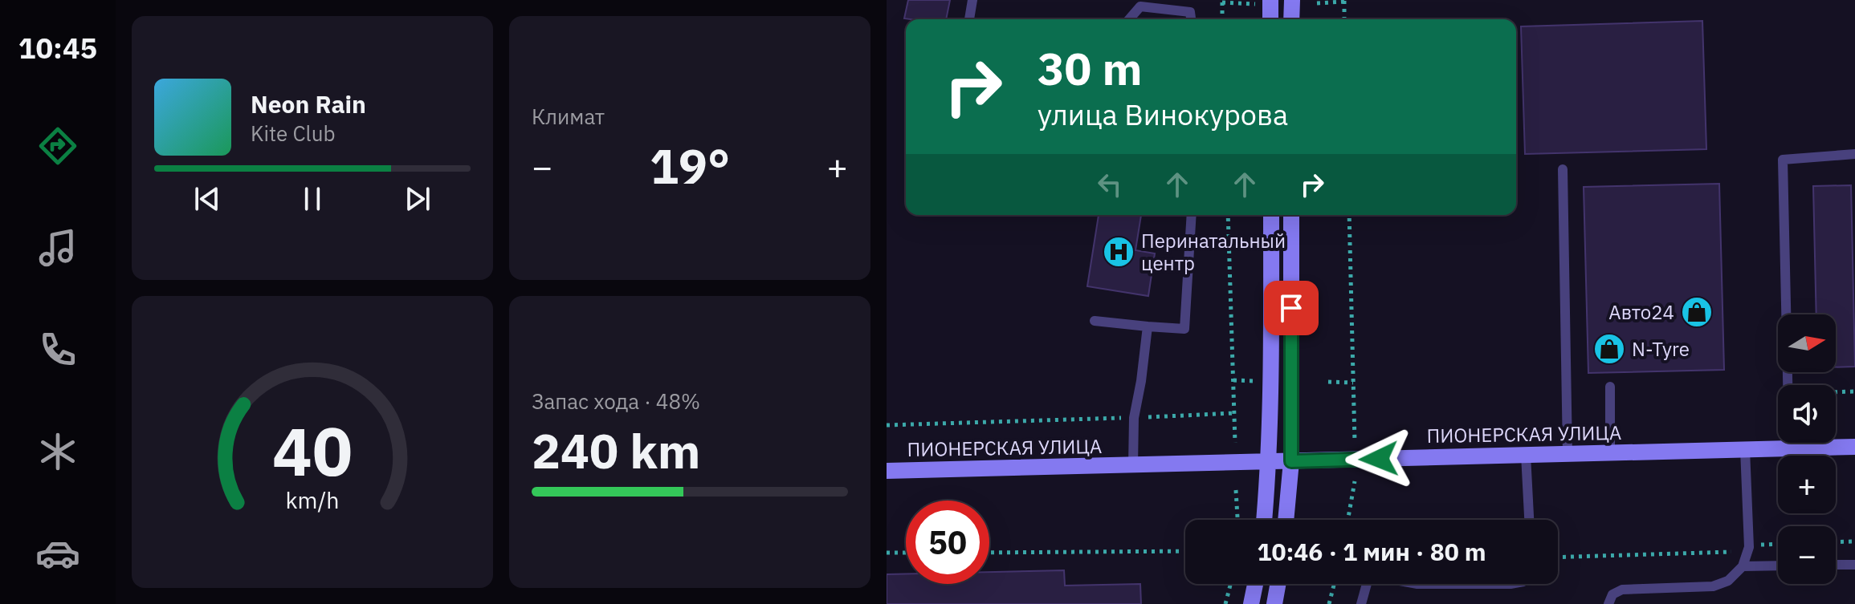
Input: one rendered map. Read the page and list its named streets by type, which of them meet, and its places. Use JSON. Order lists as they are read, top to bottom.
{
  "streets": {
    "main road": ["ПИОНЕРСКАЯ УЛИЦА"]
  },
  "places": {
    "hospital": ["Перинатальный центр"],
    "shop": ["Авто24", "N-Tyre"]
  },
  "north": "right",
  "page": {
    "tabs": "10:45",
    "tile": [
      "Климат",
      ["Запас хода · 48%", "240 km"]
    ],
    "turn": ["30 m", "улица Винокурова"],
    "song": ["Neon Rain", "Kite Club"],
    "heat": ["−", "19°", "+"],
    "map_buttons": ["+", "−"],
    "limit": "50",
    "trip": "10:46 · 1 мин · 80 m",
    "gauge": ["40", "km/h"]
  }
}
